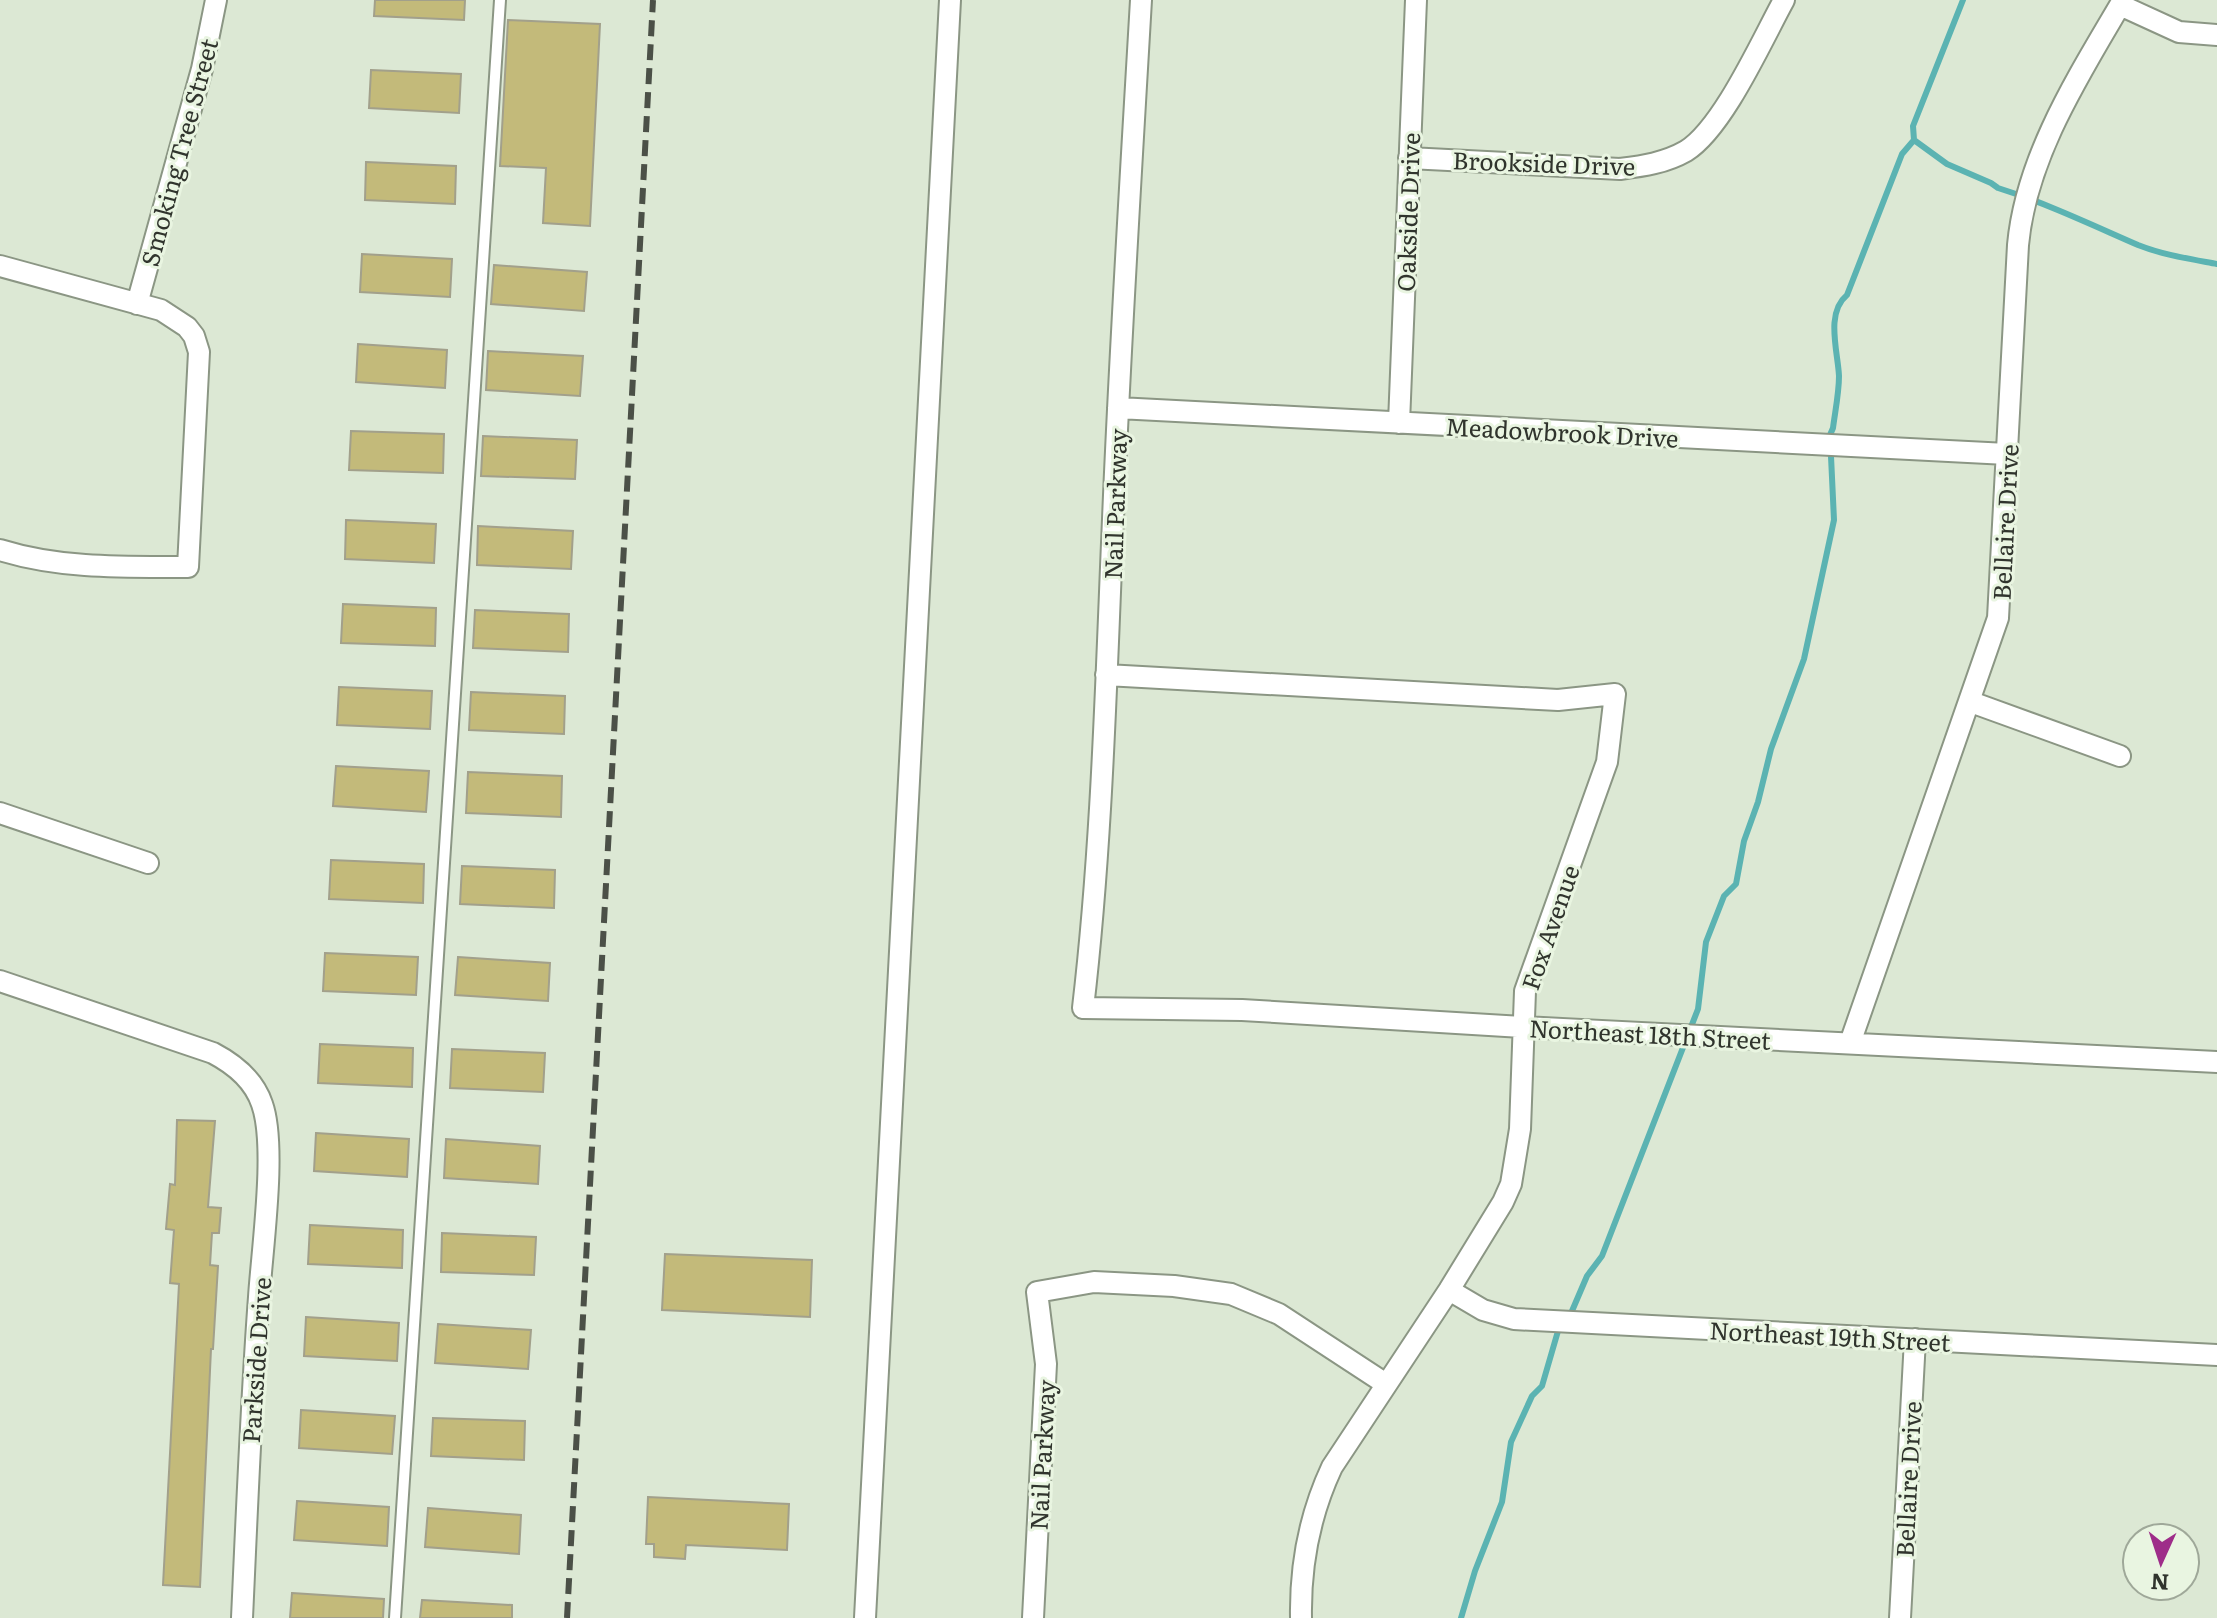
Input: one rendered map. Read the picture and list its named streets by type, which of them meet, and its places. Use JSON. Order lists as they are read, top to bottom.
{
  "streets": {
    "street": [
      "Smoking Tree Street",
      "Brookside Drive",
      "Oakside Drive",
      "Meadowbrook Drive",
      "Nail Parkway",
      "Bellaire Drive",
      "Fox Avenue",
      "Northeast 18th Street",
      "Northeast 19th Street",
      "Parkside Drive"
    ]
  },
  "crossings": [
    ["Brookside Drive", "Oakside Drive"],
    ["Oakside Drive", "Meadowbrook Drive"],
    ["Meadowbrook Drive", "Nail Parkway"],
    ["Meadowbrook Drive", "Bellaire Drive"],
    ["Nail Parkway", "Fox Avenue"],
    ["Nail Parkway", "Northeast 18th Street"],
    ["Bellaire Drive", "Northeast 18th Street"],
    ["Bellaire Drive", "Northeast 19th Street"],
    ["Fox Avenue", "Northeast 18th Street"],
    ["Fox Avenue", "Northeast 19th Street"]
  ],
  "north": "bottom"
}
